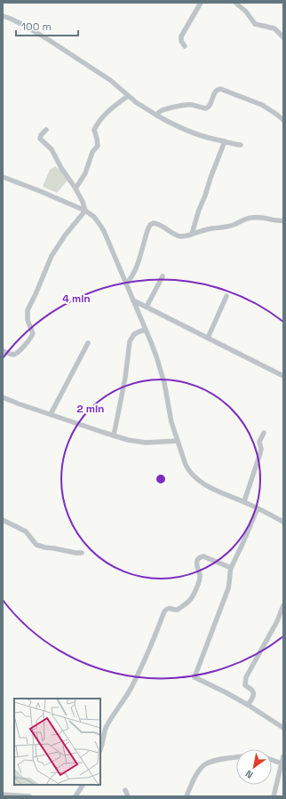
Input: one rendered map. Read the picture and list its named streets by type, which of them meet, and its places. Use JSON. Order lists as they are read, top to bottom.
{
  "scale_bar": "100 m",
  "north": "bottom left",
  "rings": ["4 min", "2 min"]
}
